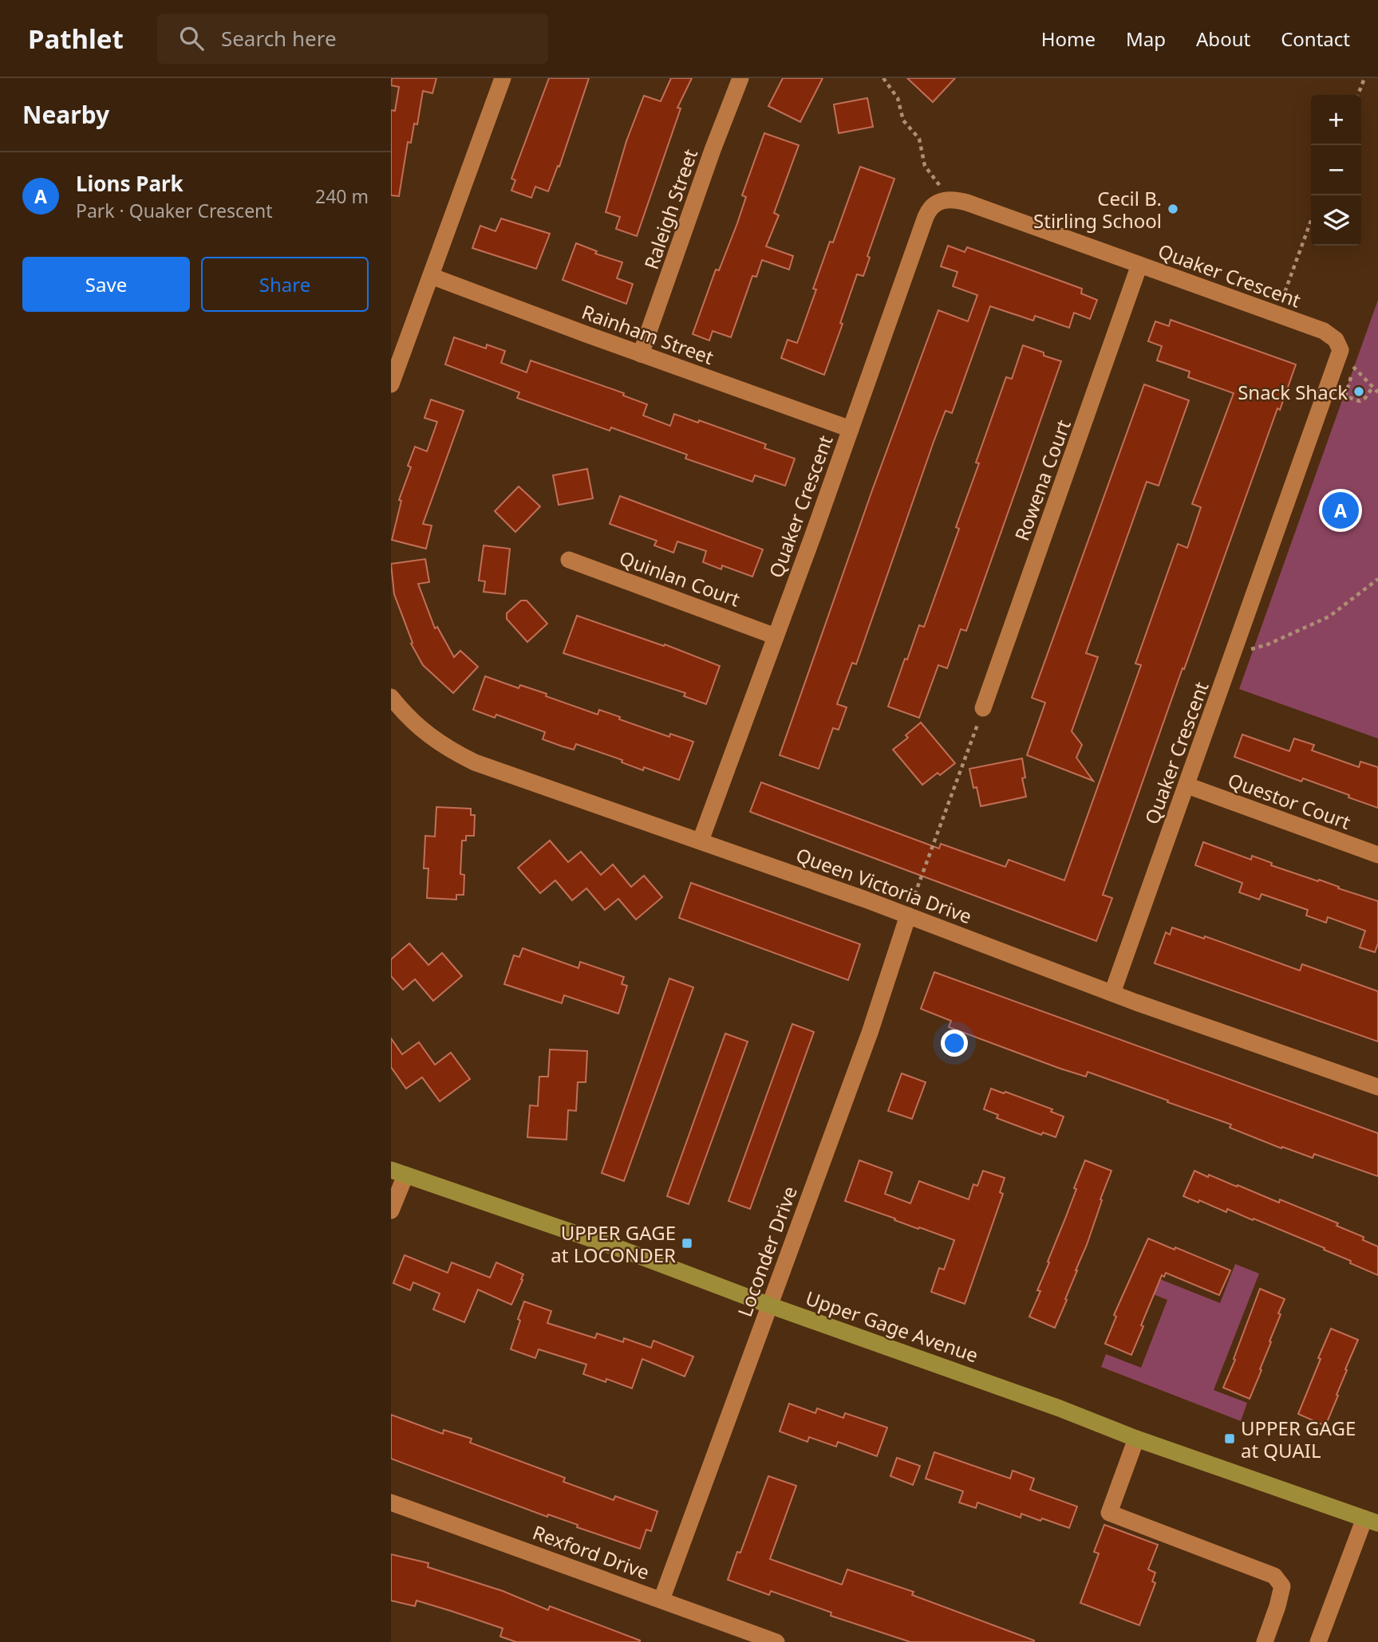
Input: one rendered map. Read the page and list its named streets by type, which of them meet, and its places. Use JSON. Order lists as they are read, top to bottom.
{
  "streets": {
    "main road": ["Upper Gage Avenue"],
    "street": [
      "Raleigh Street",
      "Quaker Crescent",
      "Rainham Street",
      "Rowena Court",
      "Quinlan Court",
      "Questor Court",
      "Queen Victoria Drive",
      "Loconder Drive",
      "Rexford Drive"
    ]
  },
  "crossings": [
    ["Raleigh Street", "Rainham Street"],
    ["Quaker Crescent", "Rainham Street"],
    ["Quaker Crescent", "Rowena Court"],
    ["Quaker Crescent", "Quinlan Court"],
    ["Quaker Crescent", "Questor Court"],
    ["Quaker Crescent", "Queen Victoria Drive"],
    ["Queen Victoria Drive", "Loconder Drive"],
    ["Loconder Drive", "Upper Gage Avenue"],
    ["Loconder Drive", "Rexford Drive"]
  ],
  "places": {
    "other": ["Cecil B. Stirling School", "Snack Shack"],
    "transit": ["UPPER GAGE at LOCONDER", "UPPER GAGE at QUAIL"]
  },
  "page": {
    "header": "Pathlet",
    "search": "Search here",
    "nav": [
      "Home",
      "Map",
      "About",
      "Contact"
    ],
    "heading": "Nearby",
    "map_buttons": ["+", "−"],
    "list": [
      {
        "mark": "A",
        "name": "Lions Park",
        "note": "Park · Quaker Crescent",
        "value": "240 m"
      }
    ],
    "buttons": ["Save", "Share"],
    "pins": "A"
  }
}
